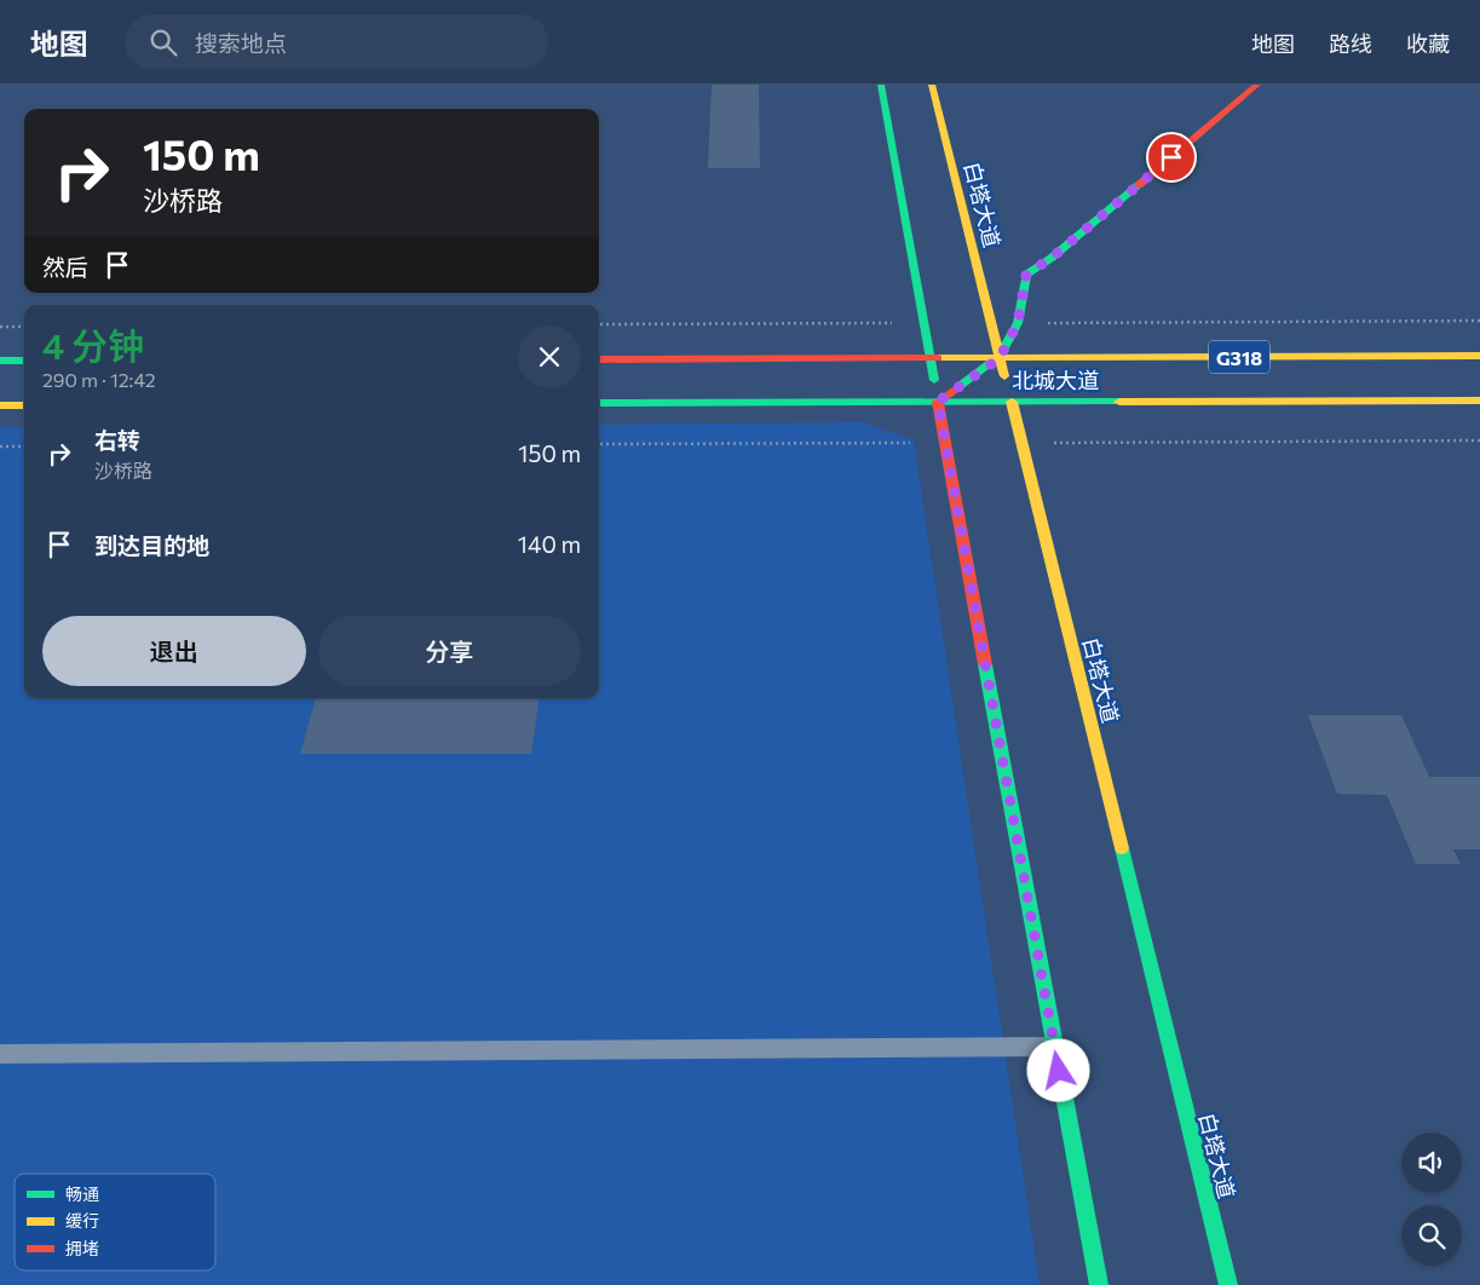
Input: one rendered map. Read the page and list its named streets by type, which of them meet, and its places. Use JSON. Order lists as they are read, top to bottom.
{
  "streets": {
    "main road": ["白塔大道", "G318", "北城大道"]
  },
  "crossings": [
    ["白塔大道", "北城大道"]
  ],
  "legend": ["畅通", "缓行", "拥堵"],
  "page": {
    "header": "地图",
    "search": "搜索地点",
    "nav": ["地图", "路线", "收藏"],
    "turn": ["150 m", "沙桥路"],
    "then": "然后",
    "heading": ["4 分钟", "290 m · 12:42"],
    "list": [
      {
        "name": "右转",
        "note": "沙桥路",
        "value": "150 m"
      },
      {
        "name": "到达目的地",
        "value": "140 m"
      }
    ],
    "buttons": ["退出", "分享"]
  }
}
